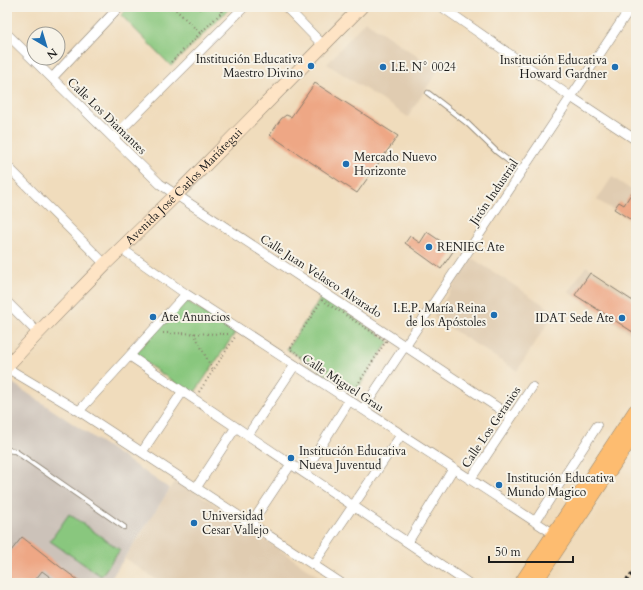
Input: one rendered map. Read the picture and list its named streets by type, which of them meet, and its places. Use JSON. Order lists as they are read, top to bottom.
{
  "streets": {
    "street": [
      "Calle Los Diamantes",
      "Avenida José Carlos Mariátegui",
      "Jirón Industrial",
      "Calle Juan Velasco Alvarado",
      "Calle Miguel Grau",
      "Calle Los Geranios"
    ]
  },
  "crossings": [
    ["Calle Los Diamantes", "Avenida José Carlos Mariátegui"],
    ["Calle Los Diamantes", "Calle Juan Velasco Alvarado"],
    ["Avenida José Carlos Mariátegui", "Calle Juan Velasco Alvarado"],
    ["Avenida José Carlos Mariátegui", "Calle Miguel Grau"],
    ["Jirón Industrial", "Calle Juan Velasco Alvarado"],
    ["Jirón Industrial", "Calle Miguel Grau"],
    ["Calle Juan Velasco Alvarado", "Calle Los Geranios"],
    ["Calle Miguel Grau", "Calle Los Geranios"]
  ],
  "places": [
    "Institución Educativa Maestro Divino",
    "I.E. N° 0024",
    "Institución Educativa Howard Gardner",
    "Mercado Nuevo Horizonte",
    "RENIEC Ate",
    "I.E.P. María Reina de los Apóstoles",
    "Ate Anuncios",
    "IDAT Sede Ate",
    "Institución Educativa Nueva Juventud",
    "Institución Educativa Mundo Magico",
    "Universidad Cesar Vallejo"
  ],
  "scale_bar": "50 m",
  "north": "bottom right"
}
